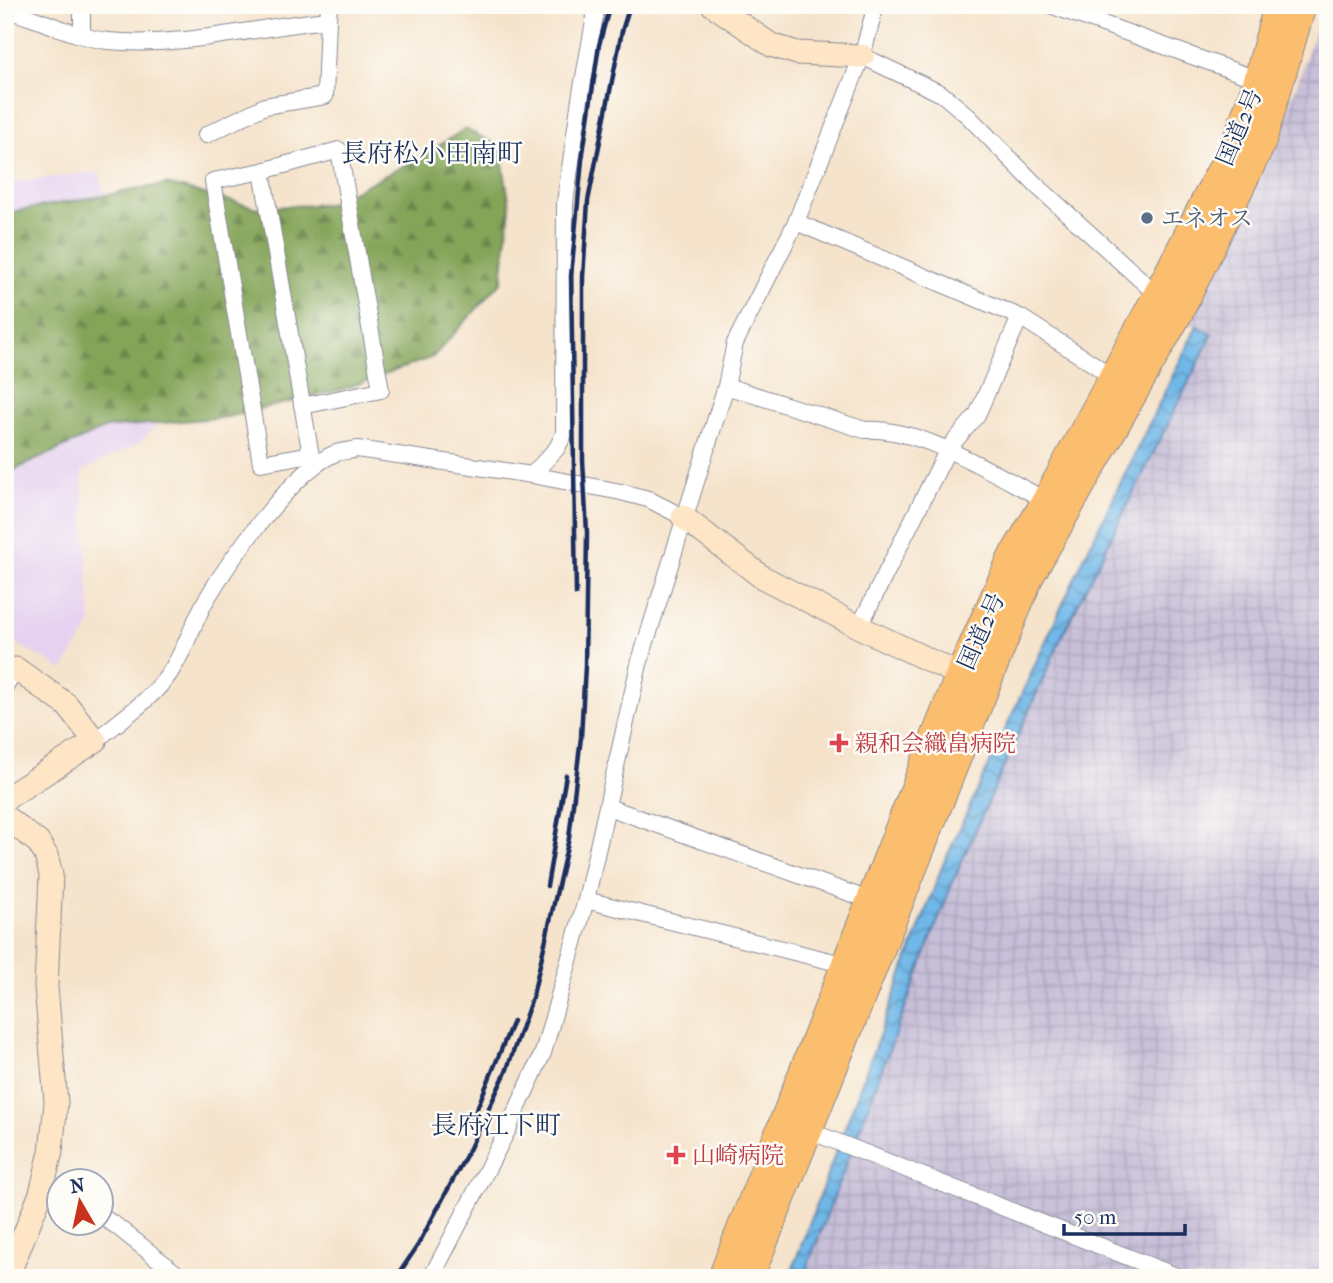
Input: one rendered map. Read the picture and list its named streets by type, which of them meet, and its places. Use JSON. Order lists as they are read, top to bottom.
{
  "streets": {
    "highway": ["国道2号"]
  },
  "districts": ["長府松小田南町", "長府江下町"],
  "places": {
    "other": ["エネオス"],
    "health": ["親和会織畠病院", "山崎病院"]
  },
  "scale_bar": "50 m",
  "north": "top"
}
